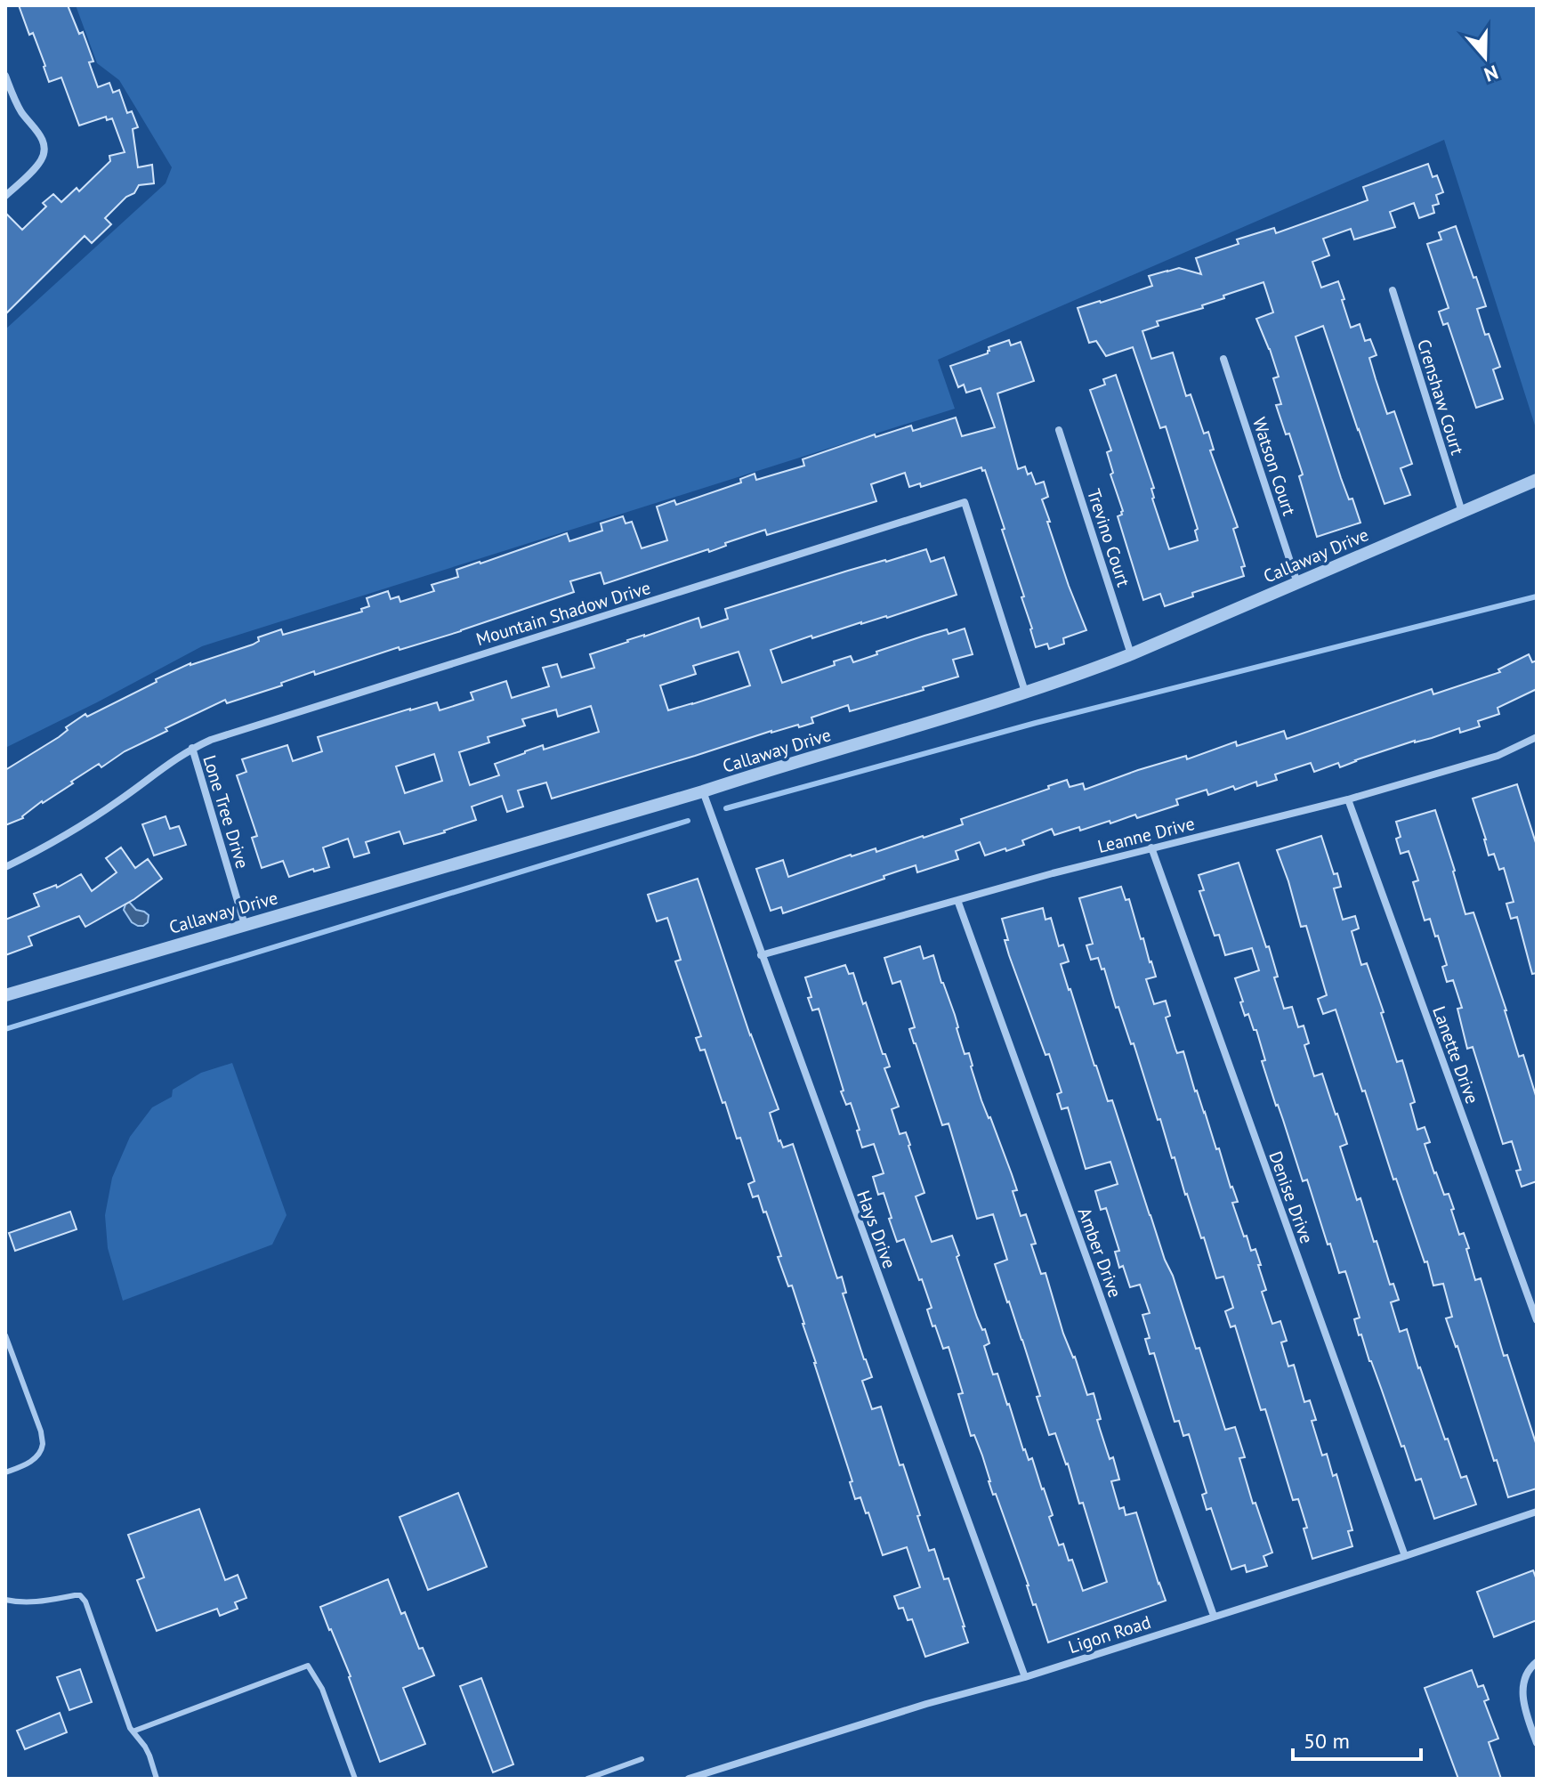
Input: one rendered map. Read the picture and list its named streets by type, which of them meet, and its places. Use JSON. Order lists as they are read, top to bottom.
{
  "streets": {
    "street": [
      "Crenshaw Court",
      "Watson Court",
      "Trevino Court",
      "Callaway Drive",
      "Mountain Shadow Drive",
      "Lone Tree Drive",
      "Leanne Drive",
      "Lanette Drive",
      "Denise Drive",
      "Hays Drive",
      "Amber Drive",
      "Ligon Road"
    ]
  },
  "crossings": [
    ["Crenshaw Court", "Callaway Drive"],
    ["Watson Court", "Callaway Drive"],
    ["Trevino Court", "Callaway Drive"],
    ["Callaway Drive", "Mountain Shadow Drive"],
    ["Callaway Drive", "Lone Tree Drive"],
    ["Callaway Drive", "Hays Drive"],
    ["Mountain Shadow Drive", "Lone Tree Drive"],
    ["Leanne Drive", "Lanette Drive"],
    ["Leanne Drive", "Denise Drive"],
    ["Leanne Drive", "Hays Drive"],
    ["Leanne Drive", "Amber Drive"],
    ["Denise Drive", "Ligon Road"],
    ["Hays Drive", "Ligon Road"],
    ["Amber Drive", "Ligon Road"]
  ],
  "scale_bar": "50 m",
  "north": "bottom"
}
